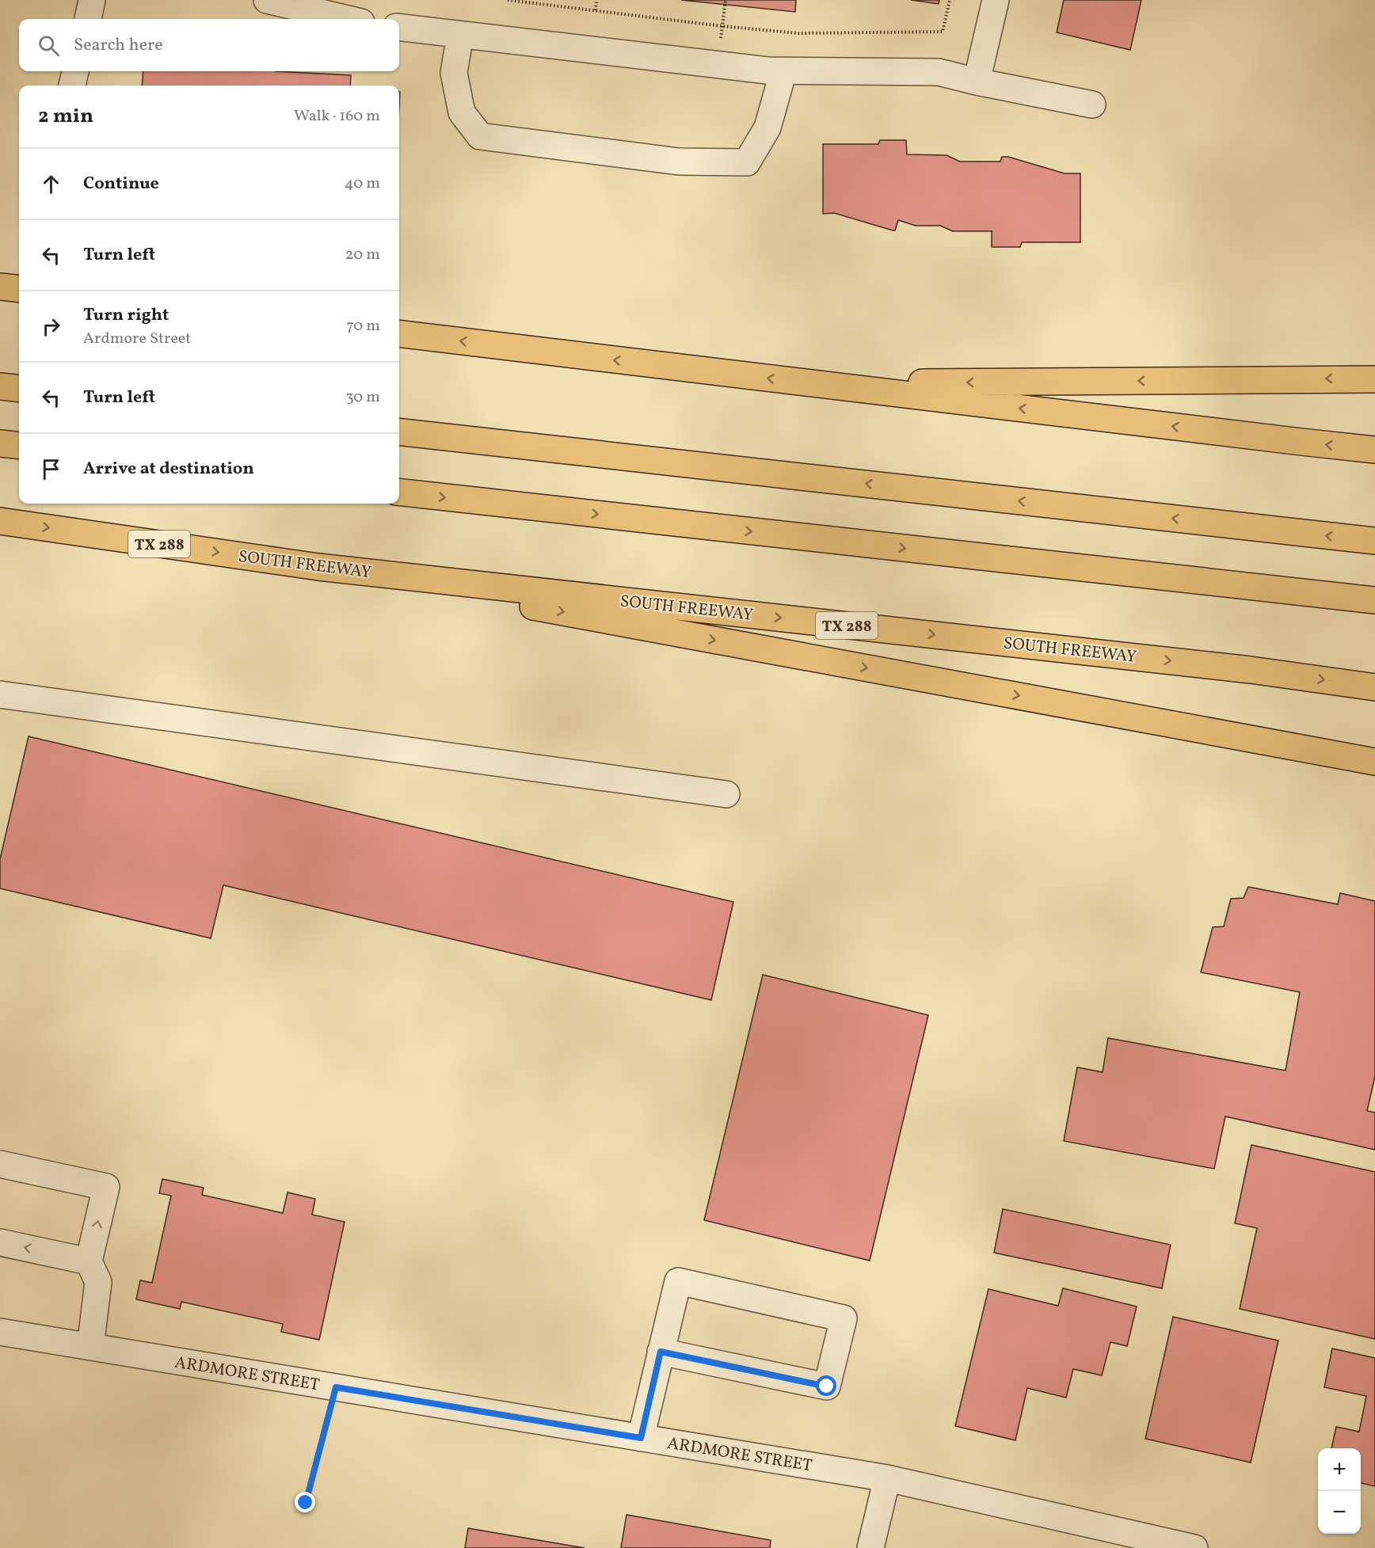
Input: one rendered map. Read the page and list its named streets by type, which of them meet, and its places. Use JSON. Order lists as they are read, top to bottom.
{
  "streets": {
    "highway": ["TX 288", "SOUTH FREEWAY"],
    "street": ["ARDMORE STREET"]
  },
  "page": {
    "search": "Search here",
    "heading": ["2 min", "Walk · 160 m"],
    "list": [
      ["Continue", "40 m"],
      ["Turn left", "20 m"],
      ["Turn right", "Ardmore Street", "70 m"],
      ["Turn left", "30 m"],
      "Arrive at destination"
    ],
    "map_buttons": ["+", "−"]
  }
}
